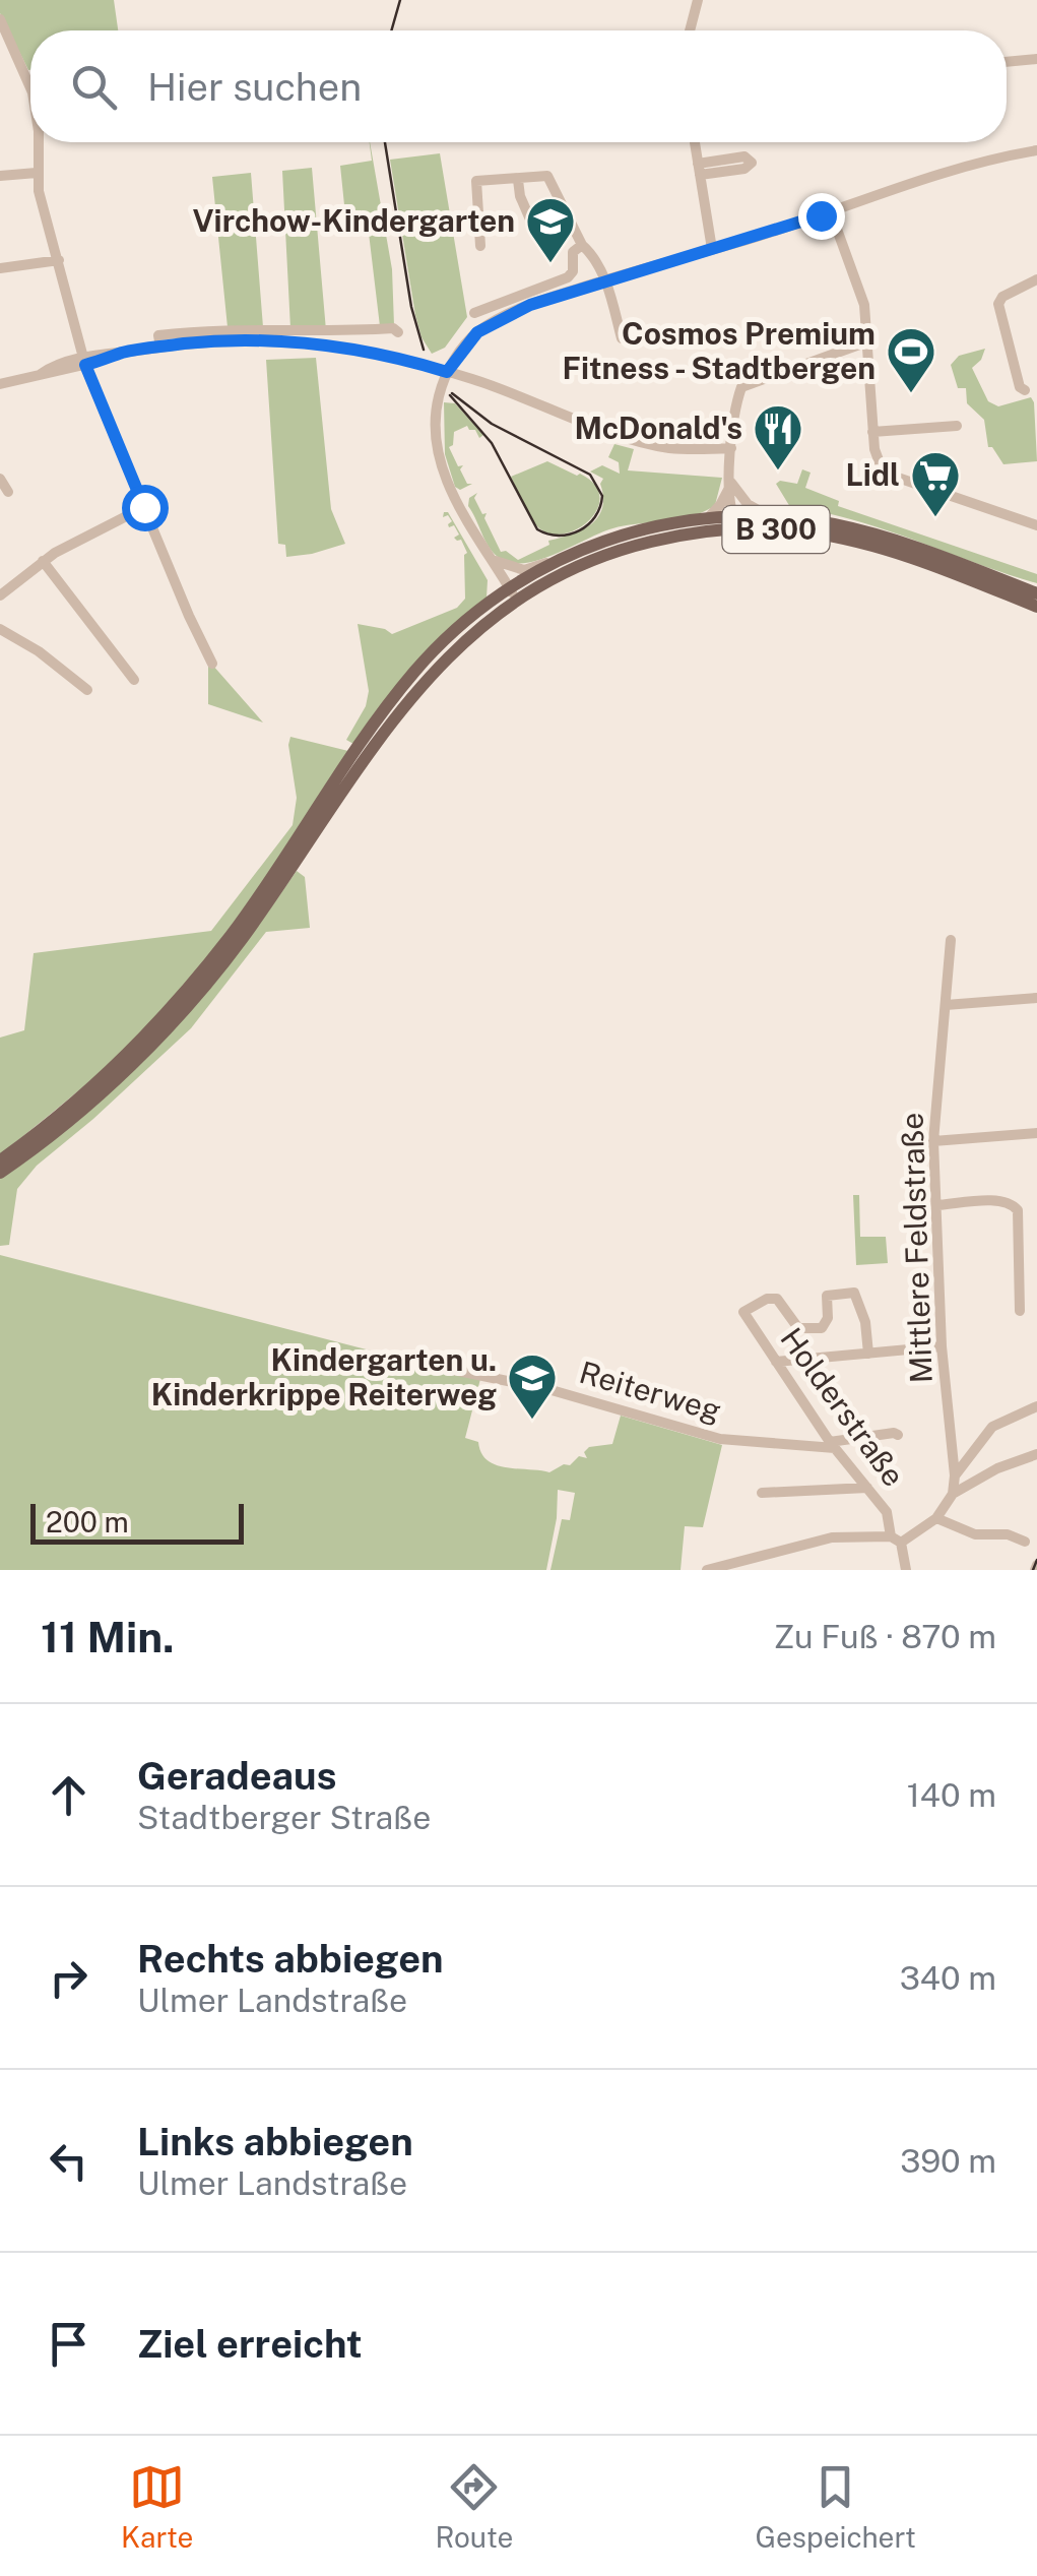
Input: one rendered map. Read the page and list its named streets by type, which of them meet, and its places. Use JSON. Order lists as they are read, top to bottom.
{
  "streets": {
    "main road": ["B 300"],
    "street": ["Mittlere Feldstraße", "Reiterweg", "Holderstraße"]
  },
  "crossings": [
    ["Reiterweg", "Holderstraße"]
  ],
  "places": {
    "school or university": ["Virchow-Kindergarten", "Kindergarten u. Kinderkrippe Reiterweg"],
    "sports": ["Cosmos Premium Fitness - Stadtbergen"],
    "restaurant": ["McDonald's"],
    "supermarket": ["Lidl"]
  },
  "scale_bar": "200 m",
  "page": {
    "search": "Hier suchen",
    "scale": "200 m",
    "heading": ["11 Min.", "Zu Fuß · 870 m"],
    "list": [
      ["Geradeaus", "Stadtberger Straße", "140 m"],
      ["Rechts abbiegen", "Ulmer Landstraße", "340 m"],
      ["Links abbiegen", "Ulmer Landstraße", "390 m"],
      "Ziel erreicht"
    ],
    "nav": ["Karte", "Route", "Gespeichert"]
  }
}
